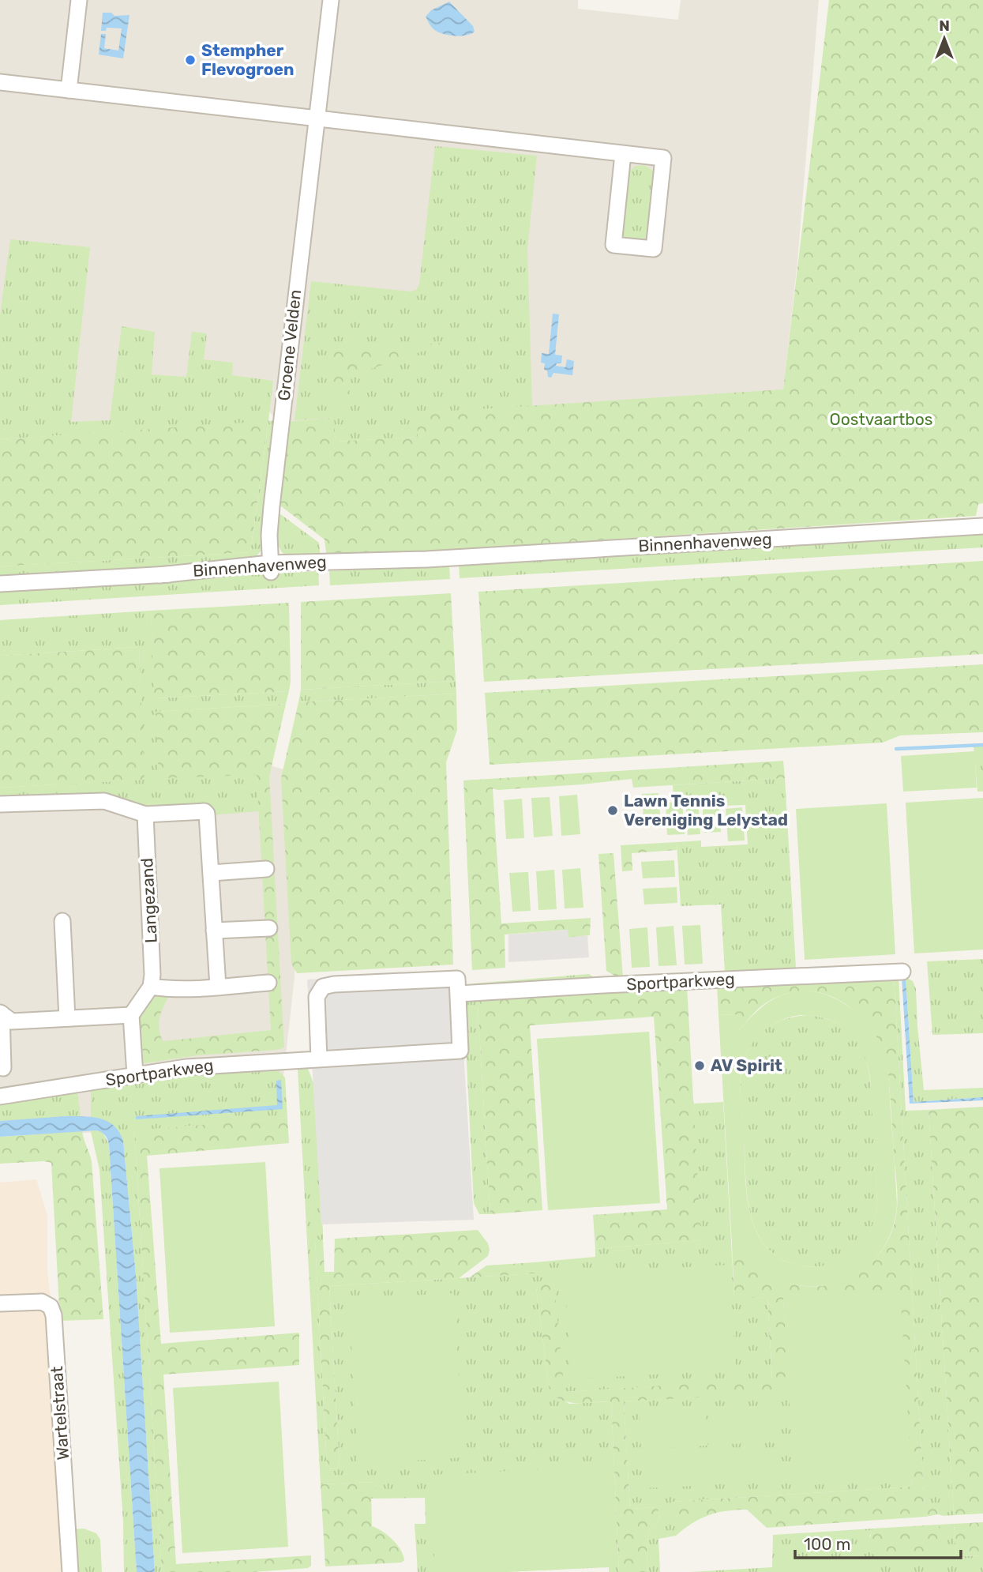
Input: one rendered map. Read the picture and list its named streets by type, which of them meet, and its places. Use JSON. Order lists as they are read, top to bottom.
{
  "streets": {
    "street": [
      "Groene Velden",
      "Binnenhavenweg",
      "Langezand",
      "Sportparkweg",
      "Wartelstraat"
    ]
  },
  "crossings": [
    ["Groene Velden", "Binnenhavenweg"]
  ],
  "parks": ["Oostvaartbos"],
  "places": ["Stempher Flevogroen", "Lawn Tennis Vereniging Lelystad", "AV Spirit"],
  "scale_bar": "100 m",
  "north": "top"
}
